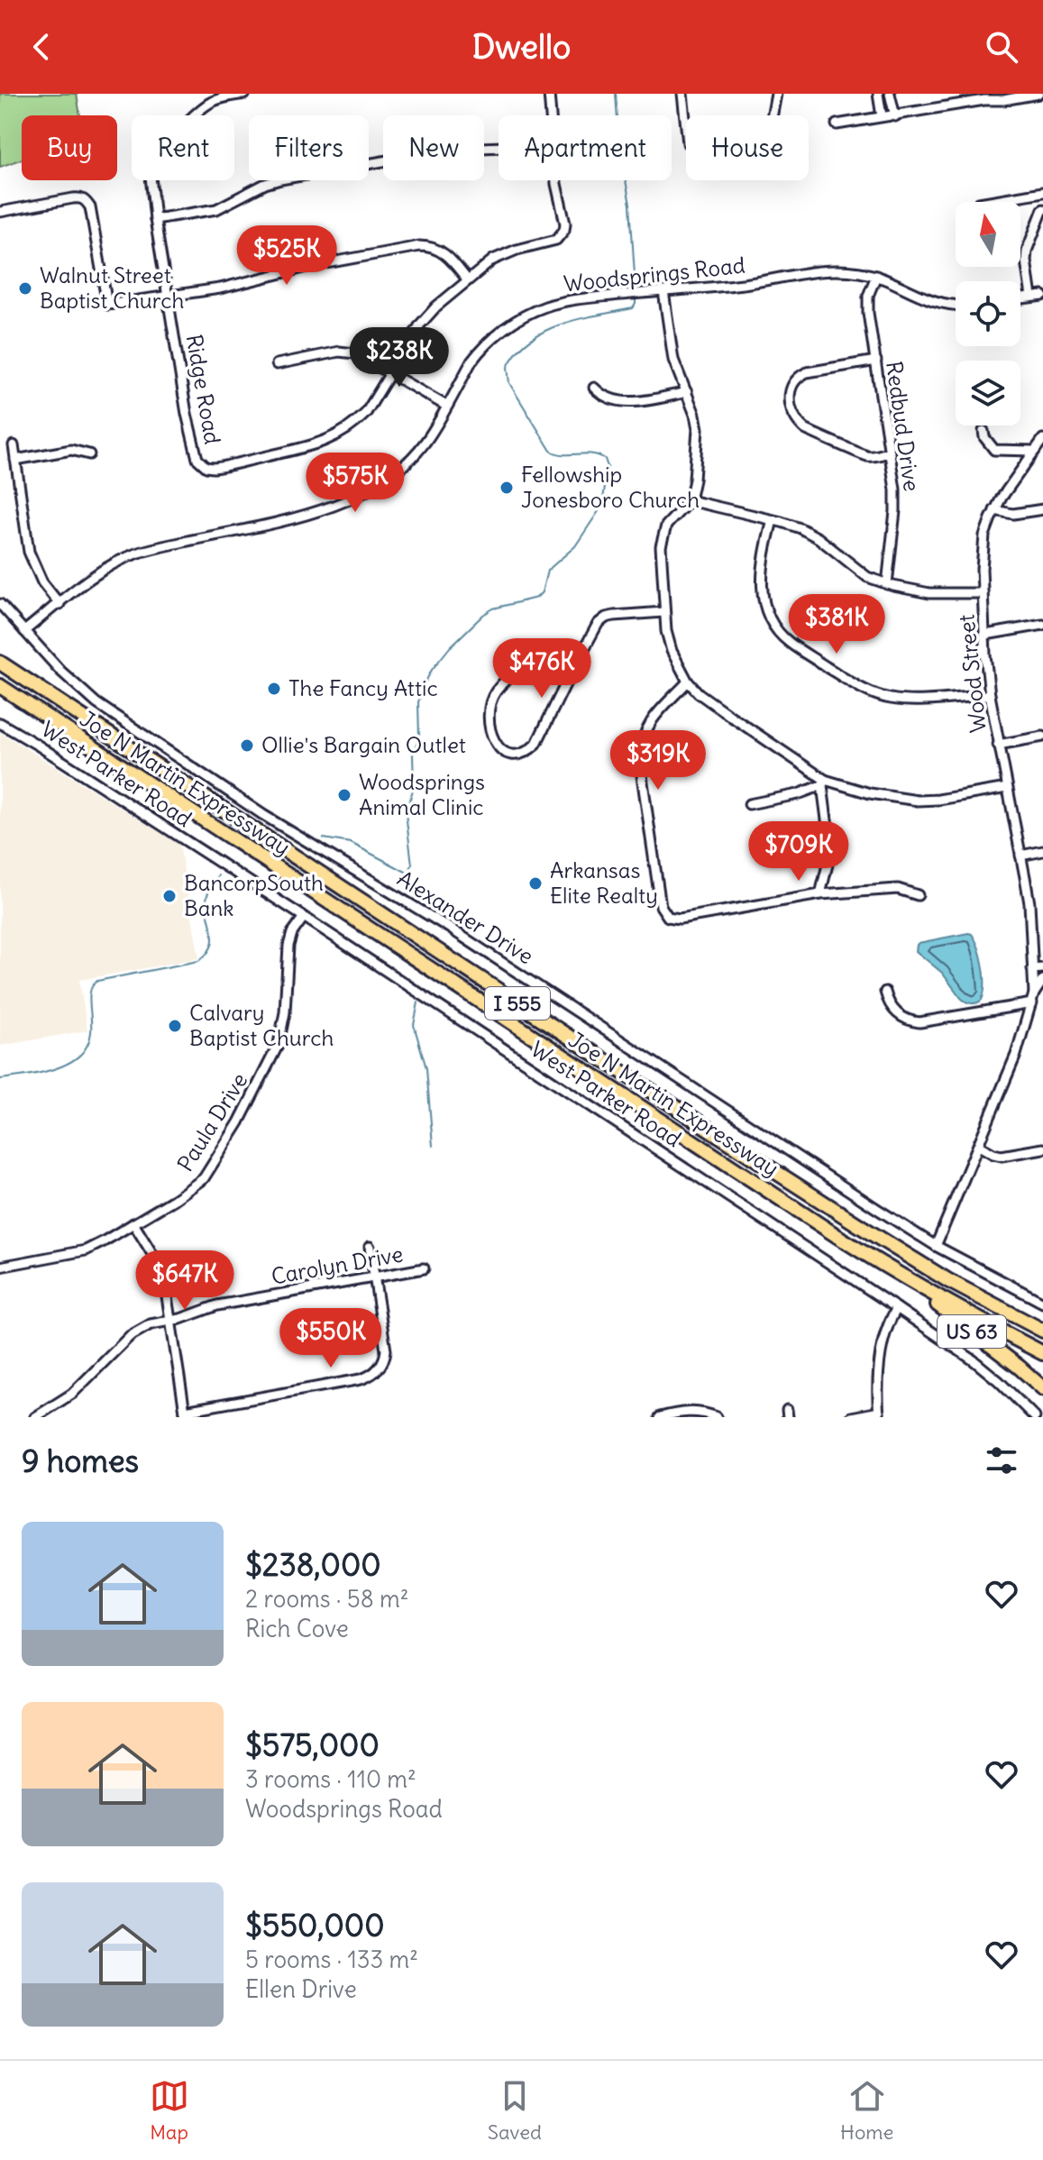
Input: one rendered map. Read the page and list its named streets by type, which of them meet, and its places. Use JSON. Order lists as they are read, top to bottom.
{
  "streets": {
    "highway": ["Joe N Martin Expressway", "I 555", "US 63"],
    "street": [
      "Woodsprings Road",
      "Ridge Road",
      "Redbud Drive",
      "Wood Street",
      "West Parker Road",
      "Alexander Drive",
      "Paula Drive",
      "Carolyn Drive"
    ]
  },
  "crossings": [
    ["Woodsprings Road", "Redbud Drive"],
    ["Woodsprings Road", "Alexander Drive"],
    ["Wood Street", "Alexander Drive"],
    ["West Parker Road", "Paula Drive"],
    ["Joe N Martin Expressway", "US 63"]
  ],
  "places": [
    "Walnut Street Baptist Church",
    "Fellowship Jonesboro Church",
    "The Fancy Attic",
    "Ollie's Bargain Outlet",
    "Woodsprings Animal Clinic",
    "Arkansas Elite Realty",
    "BancorpSouth Bank",
    "Calvary Baptist Church"
  ],
  "north": "top",
  "page": {
    "header": "Dwello",
    "chip": [
      "Buy",
      "Rent",
      "Filters",
      "New",
      "Apartment",
      "House"
    ],
    "price": [
      "$525K",
      "$238K",
      "$575K",
      "$381K",
      "$476K",
      "$319K",
      "$709K",
      "$647K",
      "$550K"
    ],
    "heading": "9 homes",
    "list": [
      {
        "name": "$238,000",
        "note": "2 rooms · 58 m² · Rich Cove"
      },
      {
        "name": "$575,000",
        "note": "3 rooms · 110 m² · Woodsprings Road"
      },
      {
        "name": "$550,000",
        "note": "5 rooms · 133 m² · Ellen Drive"
      }
    ],
    "tabs": ["Map", "Saved", "Home"]
  }
}
